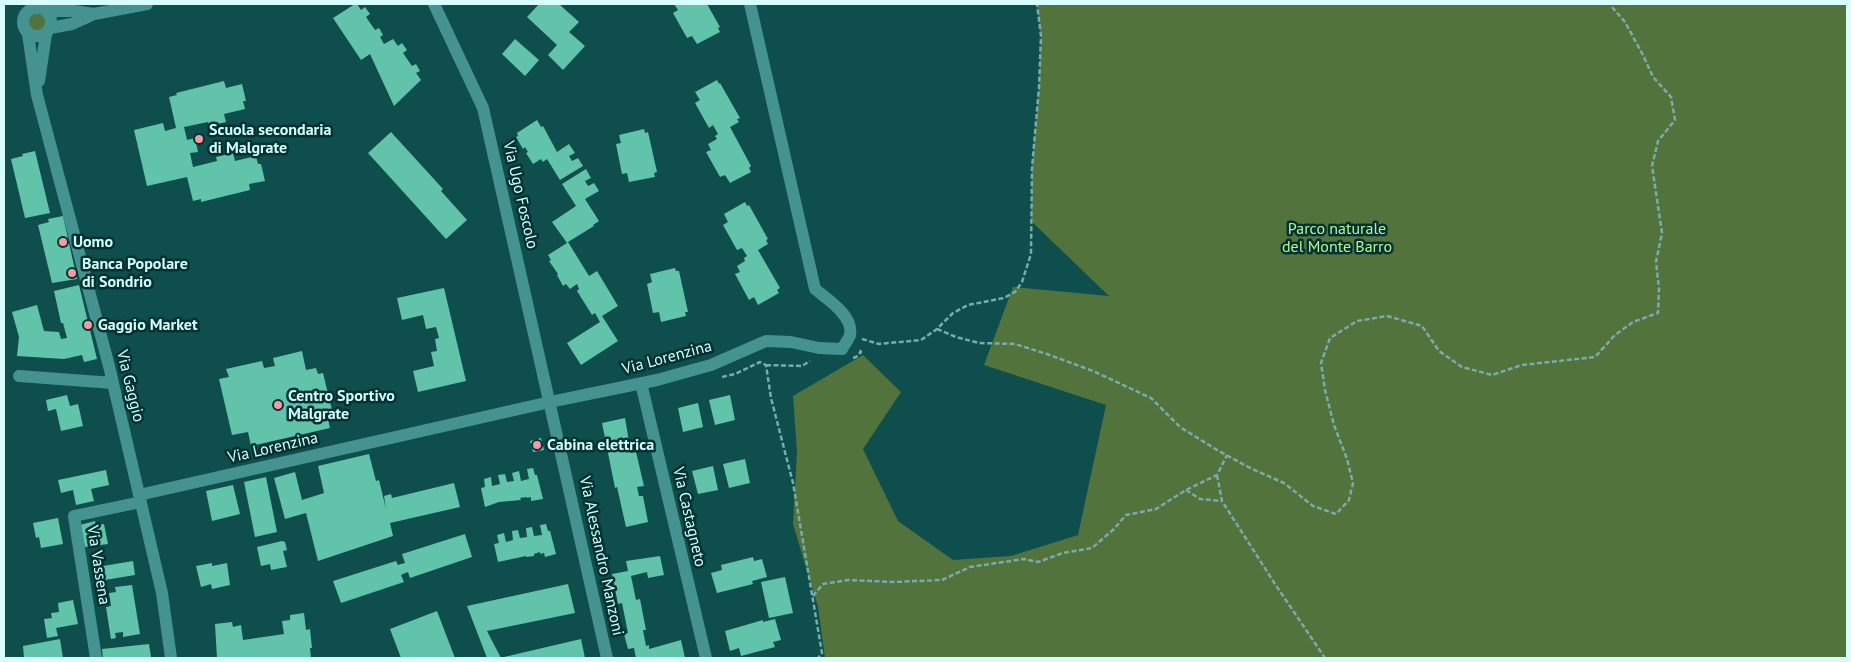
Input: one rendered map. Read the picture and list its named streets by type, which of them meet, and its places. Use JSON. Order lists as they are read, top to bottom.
{
  "streets": {
    "street": [
      "Via Ugo Foscolo",
      "Via Lorenzina",
      "Via Gaggio",
      "Via Castagneto",
      "Via Alessandro Manzoni",
      "Via Vassena"
    ]
  },
  "crossings": [
    ["Via Ugo Foscolo", "Via Lorenzina"],
    ["Via Ugo Foscolo", "Via Alessandro Manzoni"],
    ["Via Lorenzina", "Via Gaggio"],
    ["Via Lorenzina", "Via Castagneto"],
    ["Via Lorenzina", "Via Alessandro Manzoni"],
    ["Via Lorenzina", "Via Vassena"],
    ["Via Gaggio", "Via Vassena"]
  ],
  "parks": ["Parco naturale del Monte Barro"],
  "places": [
    "Scuola secondaria di Malgrate",
    "Uomo",
    "Banca Popolare di Sondrio",
    "Gaggio Market",
    "Centro Sportivo Malgrate",
    "Cabina elettrica"
  ]
}
